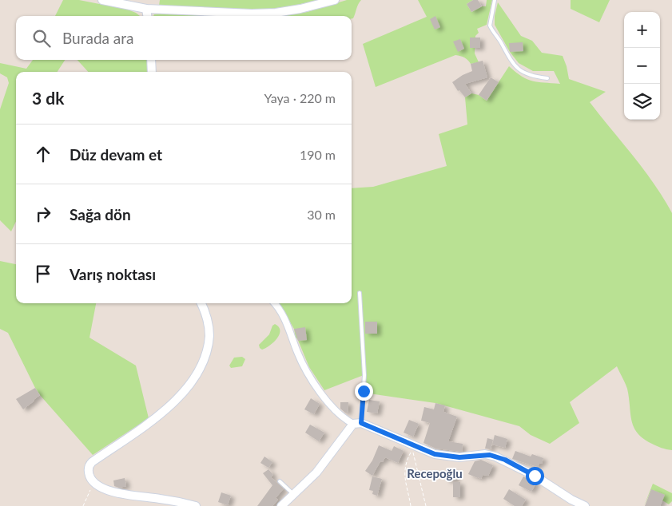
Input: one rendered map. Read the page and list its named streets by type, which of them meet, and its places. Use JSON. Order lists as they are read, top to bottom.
{
  "districts": ["Recepoğlu"],
  "page": {
    "map_buttons": ["+", "−"],
    "search": "Burada ara",
    "heading": ["3 dk", "Yaya · 220 m"],
    "list": [
      ["Düz devam et", "190 m"],
      ["Sağa dön", "30 m"],
      "Varış noktası"
    ]
  }
}
